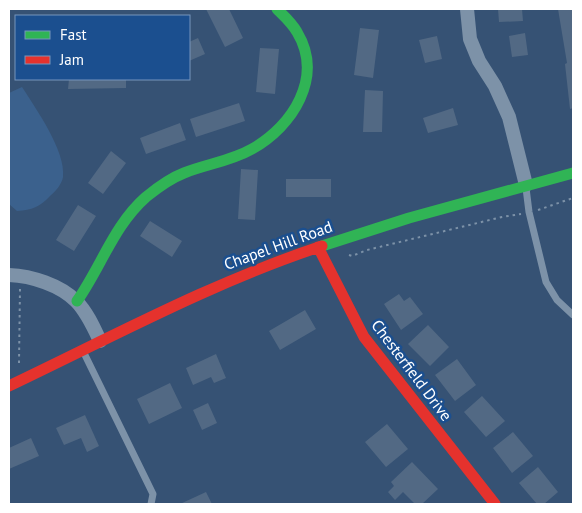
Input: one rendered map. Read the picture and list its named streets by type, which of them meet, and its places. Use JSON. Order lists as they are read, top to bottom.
{
  "streets": {
    "street": ["Chapel Hill Road", "Chesterfield Drive"]
  },
  "crossings": [
    ["Chapel Hill Road", "Chesterfield Drive"]
  ],
  "legend": ["Fast", "Jam"]
}
